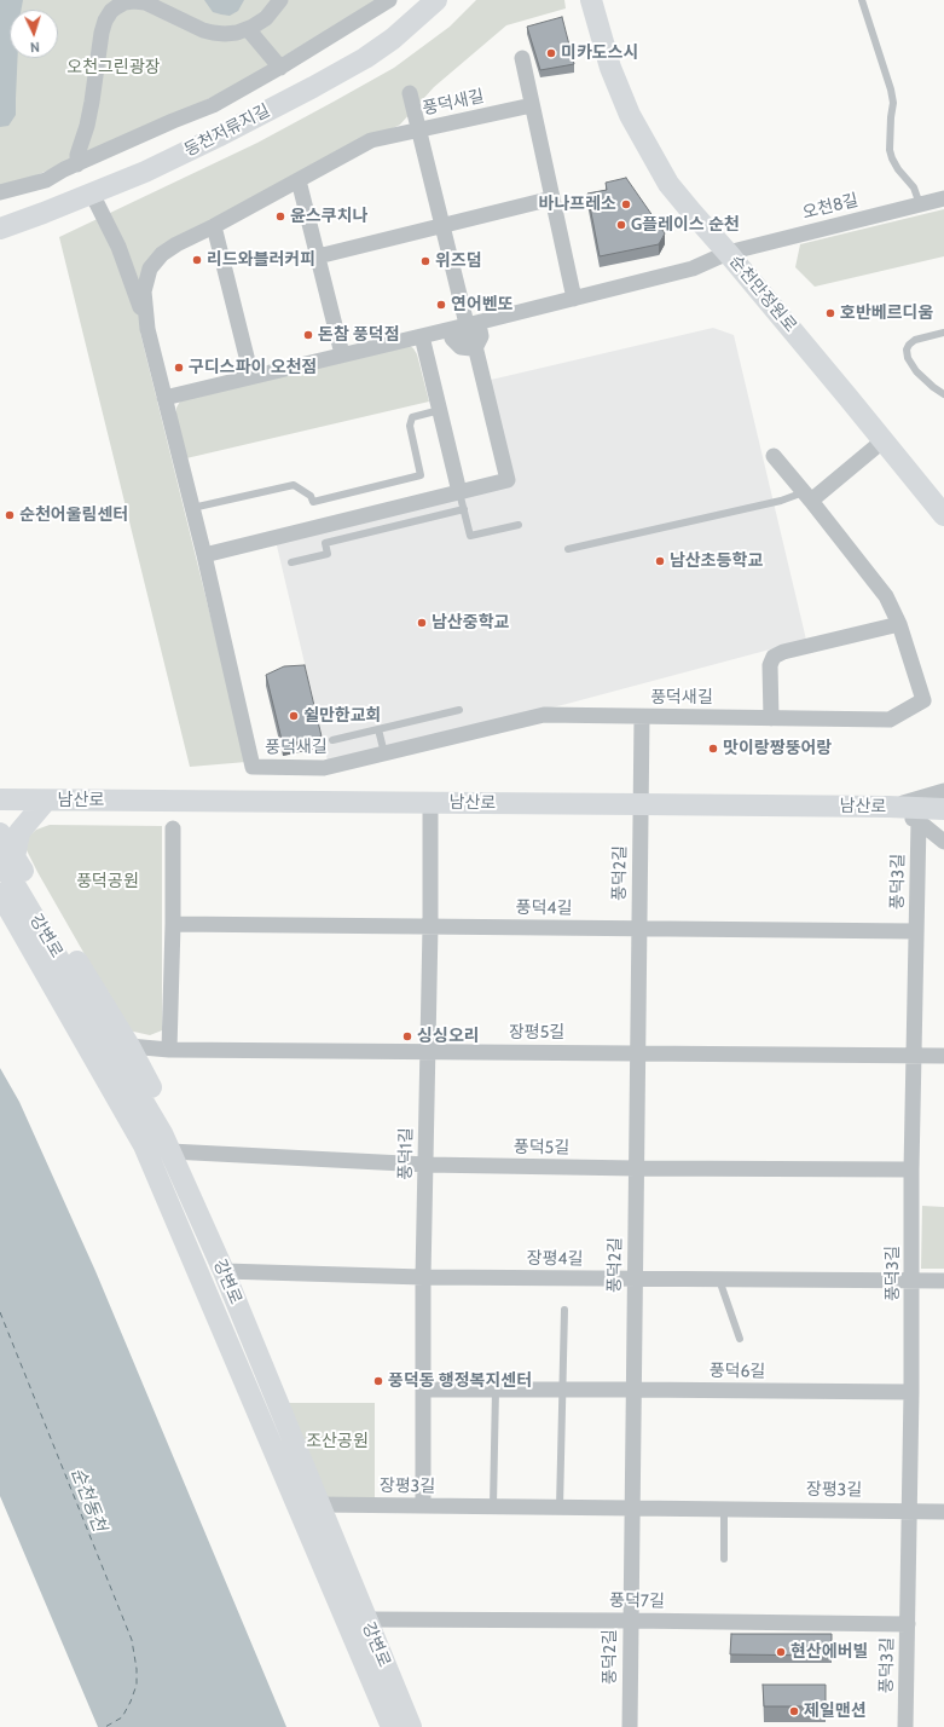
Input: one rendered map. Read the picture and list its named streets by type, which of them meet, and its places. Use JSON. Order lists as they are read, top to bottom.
{
  "streets": {
    "main road": [
      "동천저류지길",
      "순천만정원로",
      "남산로",
      "강변로"
    ],
    "street": [
      "풍덕새길",
      "오천8길",
      "풍덕2길",
      "풍덕3길",
      "풍덕4길",
      "장평5길",
      "풍덕5길",
      "풍덕1길",
      "장평4길",
      "풍덕6길",
      "장평3길",
      "풍덕7길"
    ]
  },
  "crossings": [
    ["풍덕새길", "풍덕2길"],
    ["오천8길", "순천만정원로"],
    ["남산로", "풍덕2길"],
    ["남산로", "풍덕1길"],
    ["풍덕2길", "풍덕4길"],
    ["풍덕2길", "장평5길"],
    ["풍덕2길", "풍덕5길"],
    ["풍덕2길", "장평4길"],
    ["풍덕2길", "풍덕6길"],
    ["풍덕2길", "장평3길"],
    ["풍덕2길", "풍덕7길"],
    ["풍덕3길", "풍덕4길"],
    ["풍덕3길", "장평5길"],
    ["풍덕3길", "풍덕5길"],
    ["풍덕3길", "장평4길"],
    ["풍덕3길", "풍덕6길"],
    ["풍덕3길", "장평3길"],
    ["풍덕3길", "풍덕7길"],
    ["풍덕4길", "풍덕1길"],
    ["강변로", "풍덕5길"],
    ["강변로", "장평4길"],
    ["강변로", "장평3길"],
    ["강변로", "풍덕7길"],
    ["장평5길", "풍덕1길"],
    ["풍덕5길", "풍덕1길"],
    ["풍덕1길", "장평4길"],
    ["풍덕1길", "풍덕6길"],
    ["풍덕1길", "장평3길"]
  ],
  "water": ["순천동천"],
  "parks": ["오천그린광장", "풍덕공원", "조산공원"],
  "places": [
    "미카도스시",
    "바나프레소",
    "윤스쿠치나",
    "G플레이스 순천",
    "리드와블러커피",
    "위즈덤",
    "연어벤또",
    "호반베르디움",
    "돈참 풍덕점",
    "구디스파이 오천점",
    "순천어울림센터",
    "남산초등학교",
    "남산중학교",
    "쉴만한교회",
    "맛이랑짱뚱어랑",
    "싱싱오리",
    "풍덕동 행정복지센터",
    "현산에버빌",
    "제일맨션"
  ],
  "north": "bottom"
}
